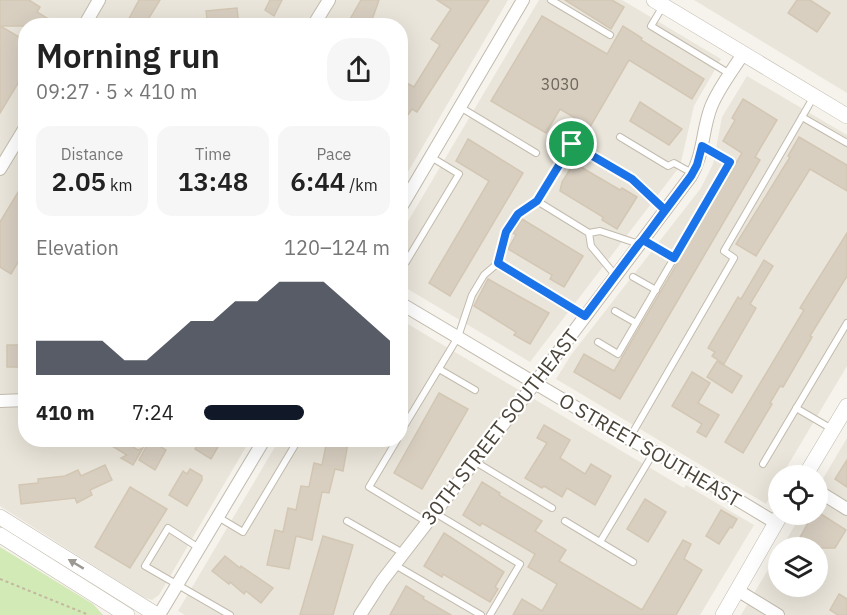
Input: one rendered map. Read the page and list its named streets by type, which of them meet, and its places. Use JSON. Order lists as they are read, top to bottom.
{
  "streets": {
    "street": ["30TH STREET SOUTHEAST", "O STREET SOUTHEAST"]
  },
  "crossings": [
    ["30TH STREET SOUTHEAST", "O STREET SOUTHEAST"]
  ],
  "house_numbers": ["3030"],
  "page": {
    "heading": ["Morning run", "09:27 · 5 × 410 m"],
    "stats": [
      ["Distance", "2.05 km"],
      ["Time", "13:48"],
      ["Pace", "6:44 /km"]
    ],
    "chart": ["Elevation", "120–124 m"],
    "list": [
      {
        "name": "410 m",
        "note": "7:24"
      }
    ]
  }
}
